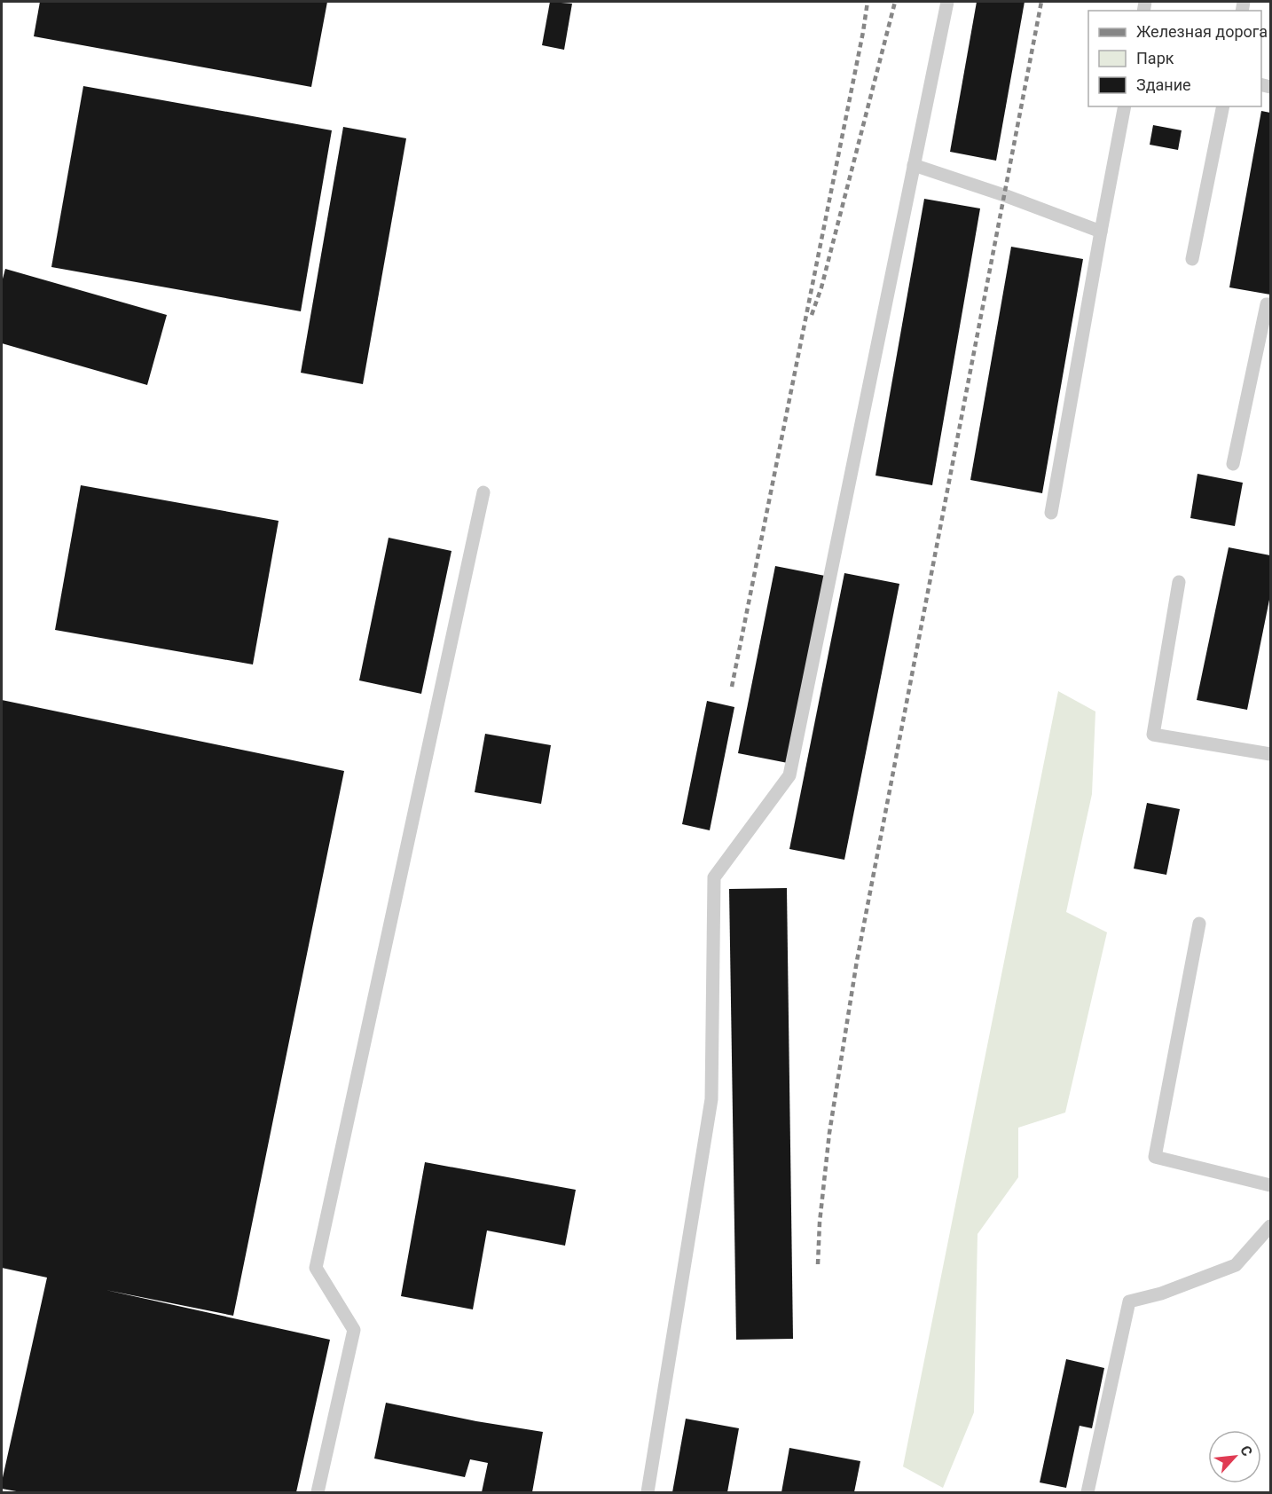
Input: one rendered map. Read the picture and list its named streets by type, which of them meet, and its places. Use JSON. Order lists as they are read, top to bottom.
{
  "legend": ["Железная дорога", "Парк", "Здание"],
  "north": "top right"
}
